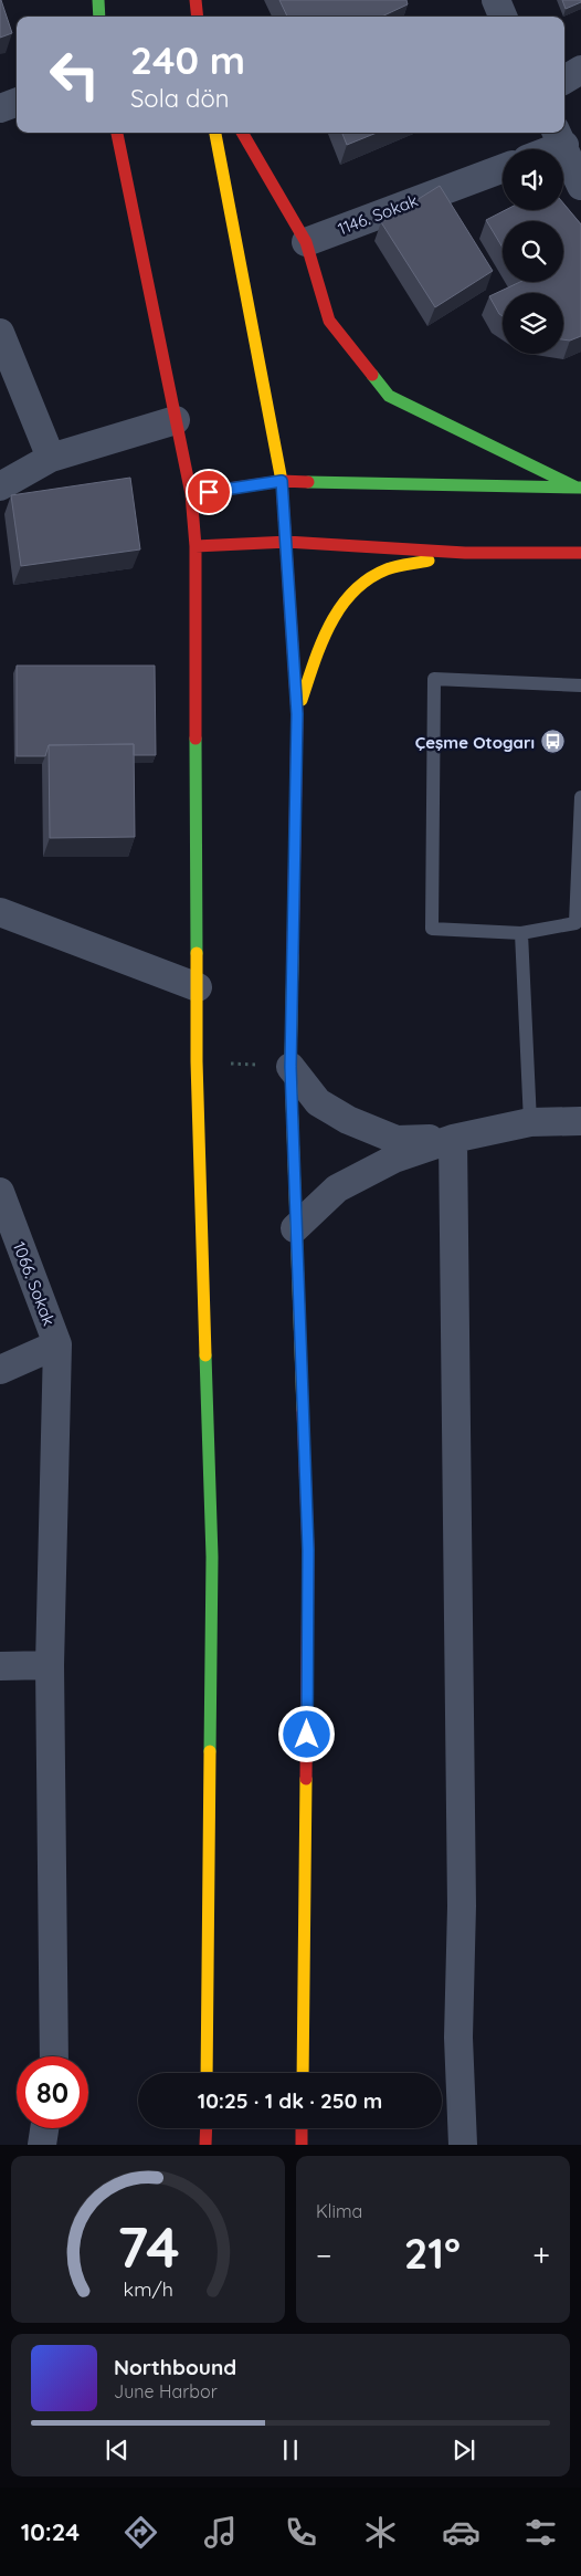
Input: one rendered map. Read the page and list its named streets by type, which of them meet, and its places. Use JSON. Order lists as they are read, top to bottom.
{
  "streets": {
    "street": ["1146. Sokak", "1066. Sokak"]
  },
  "places": {
    "bus stop": ["Çeşme Otogarı"]
  },
  "page": {
    "turn": ["240 m", "Sola dön"],
    "limit": "80",
    "trip": "10:25 · 1 dk · 250 m",
    "tile": "Klima",
    "heat": ["−", "21°", "+"],
    "song": ["Northbound", "June Harbor"],
    "tabs": "10:24",
    "gauge": ["74", "km/h"]
  }
}
